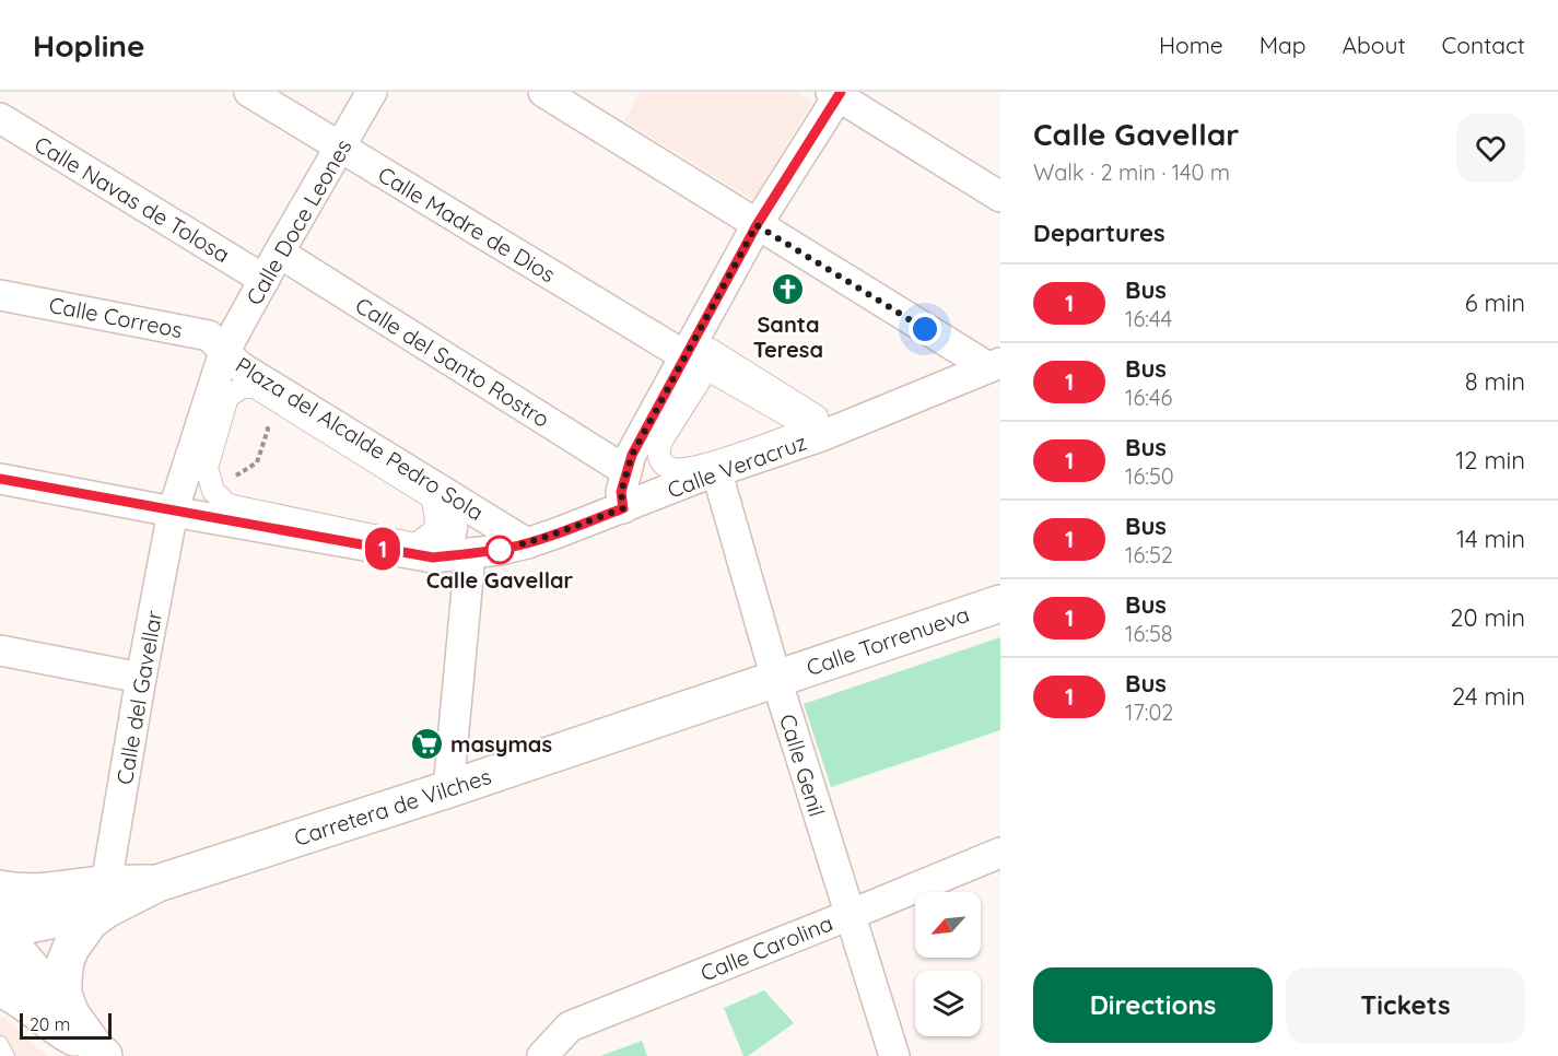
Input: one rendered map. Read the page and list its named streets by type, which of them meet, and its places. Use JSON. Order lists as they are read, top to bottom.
{
  "streets": {
    "street": [
      "Calle Navas de Tolosa",
      "Calle Doce Leones",
      "Calle Madre de Dios",
      "Calle Correos",
      "Calle del Santo Rostro",
      "Plaza del Alcalde Pedro Sola",
      "Calle Veracruz",
      "Calle Torrenueva",
      "Calle del Gavellar",
      "Calle Genil",
      "Carretera de Vilches",
      "Calle Carolina"
    ]
  },
  "crossings": [
    ["Calle Navas de Tolosa", "Calle Doce Leones"],
    ["Calle Doce Leones", "Calle Madre de Dios"],
    ["Calle Doce Leones", "Calle Correos"],
    ["Calle Doce Leones", "Calle del Santo Rostro"],
    ["Calle Doce Leones", "Plaza del Alcalde Pedro Sola"],
    ["Calle Correos", "Plaza del Alcalde Pedro Sola"],
    ["Plaza del Alcalde Pedro Sola", "Calle Veracruz"],
    ["Plaza del Alcalde Pedro Sola", "Calle del Gavellar"],
    ["Calle Veracruz", "Calle Genil"],
    ["Calle Torrenueva", "Calle Genil"],
    ["Calle Torrenueva", "Carretera de Vilches"],
    ["Calle del Gavellar", "Carretera de Vilches"],
    ["Calle Genil", "Carretera de Vilches"],
    ["Calle Genil", "Calle Carolina"]
  ],
  "places": {
    "church": ["Santa Teresa"],
    "other": ["Calle Gavellar"],
    "supermarket": ["masymas"]
  },
  "lines": ["bus line 1"],
  "scale_bar": "20 m",
  "north": "bottom left",
  "page": {
    "header": "Hopline",
    "nav": [
      "Home",
      "Map",
      "About",
      "Contact"
    ],
    "on_map": "1",
    "heading": [
      ["Calle Gavellar", "Walk · 2 min · 140 m"],
      "Departures"
    ],
    "list": [
      {
        "mark": "1",
        "name": "Bus",
        "note": "16:44",
        "value": "6 min"
      },
      {
        "mark": "1",
        "name": "Bus",
        "note": "16:46",
        "value": "8 min"
      },
      {
        "mark": "1",
        "name": "Bus",
        "note": "16:50",
        "value": "12 min"
      },
      {
        "mark": "1",
        "name": "Bus",
        "note": "16:52",
        "value": "14 min"
      },
      {
        "mark": "1",
        "name": "Bus",
        "note": "16:58",
        "value": "20 min"
      },
      {
        "mark": "1",
        "name": "Bus",
        "note": "17:02",
        "value": "24 min"
      }
    ],
    "buttons": ["Directions", "Tickets"],
    "scale": "20 m"
  }
}
